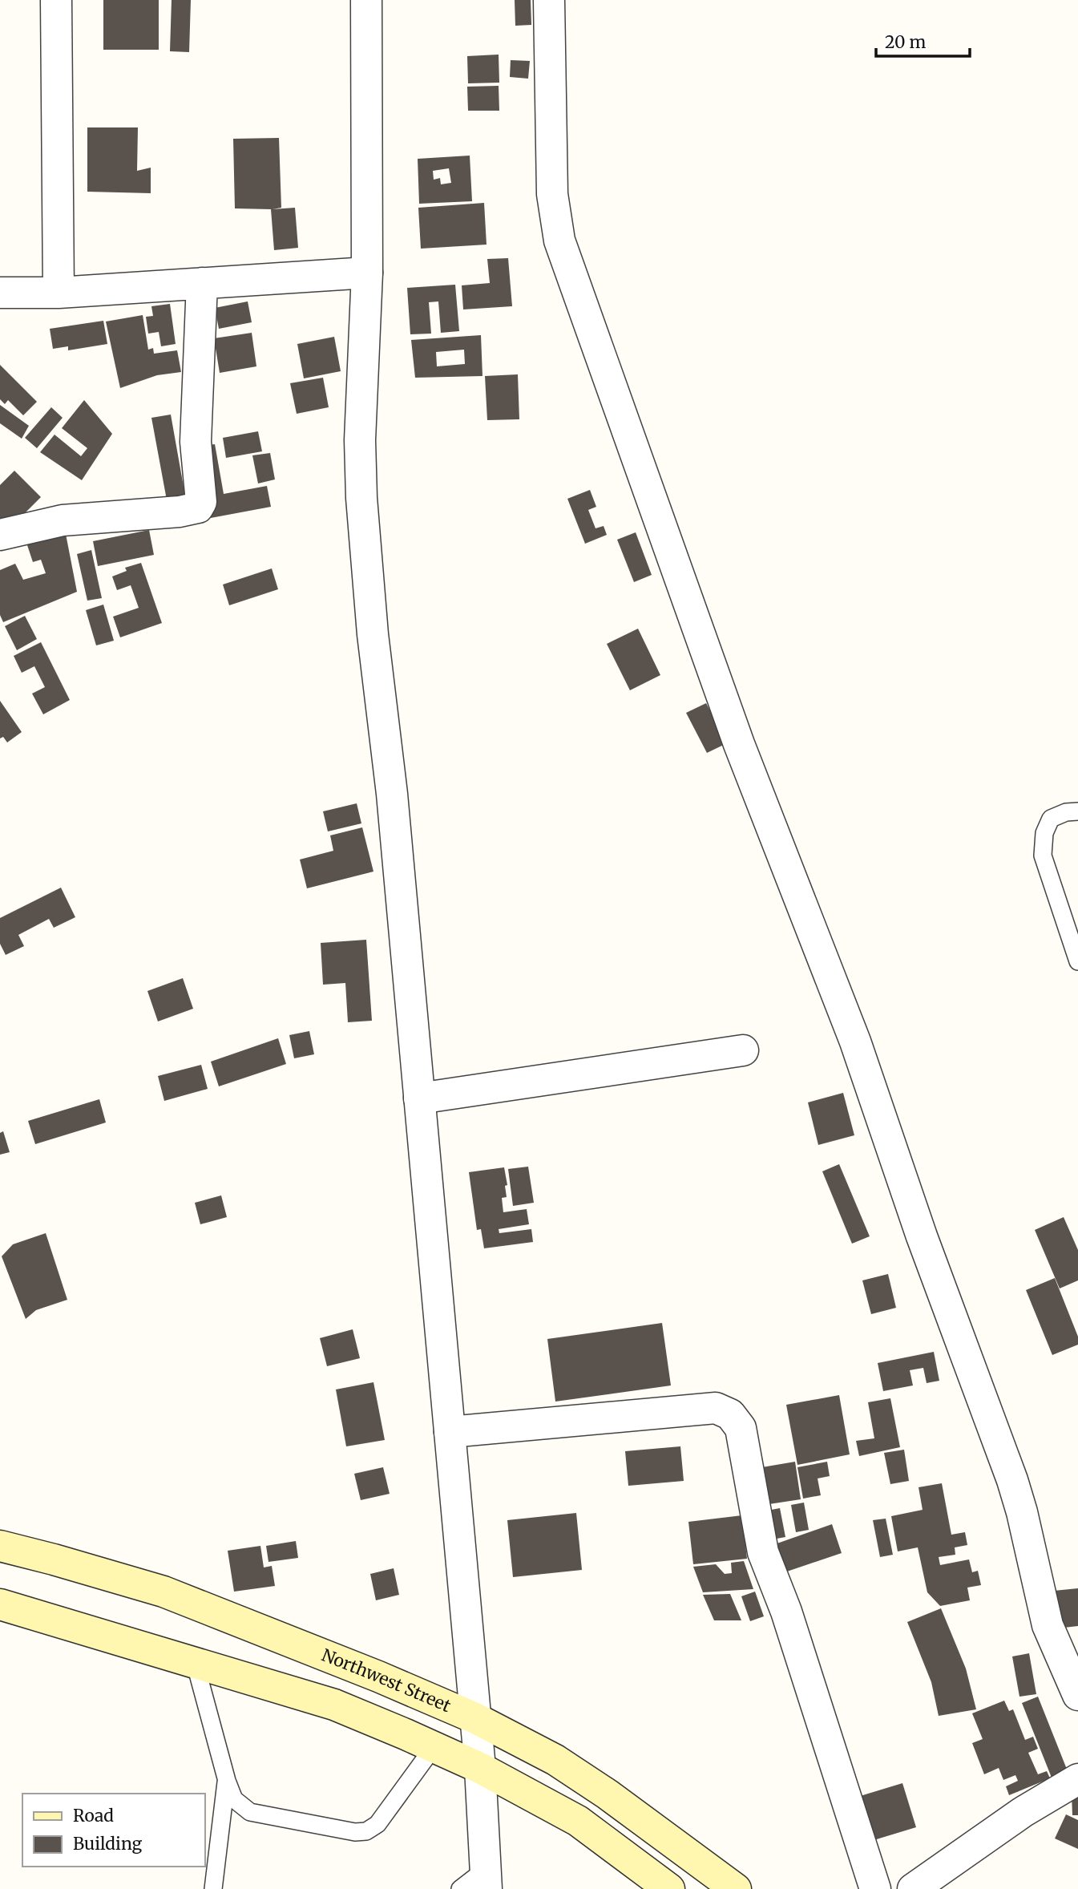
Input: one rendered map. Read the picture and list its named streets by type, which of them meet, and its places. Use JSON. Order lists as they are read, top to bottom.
{
  "streets": {
    "main road": ["Northwest Street"]
  },
  "legend": ["Road", "Building"],
  "scale_bar": "20 m"
}
